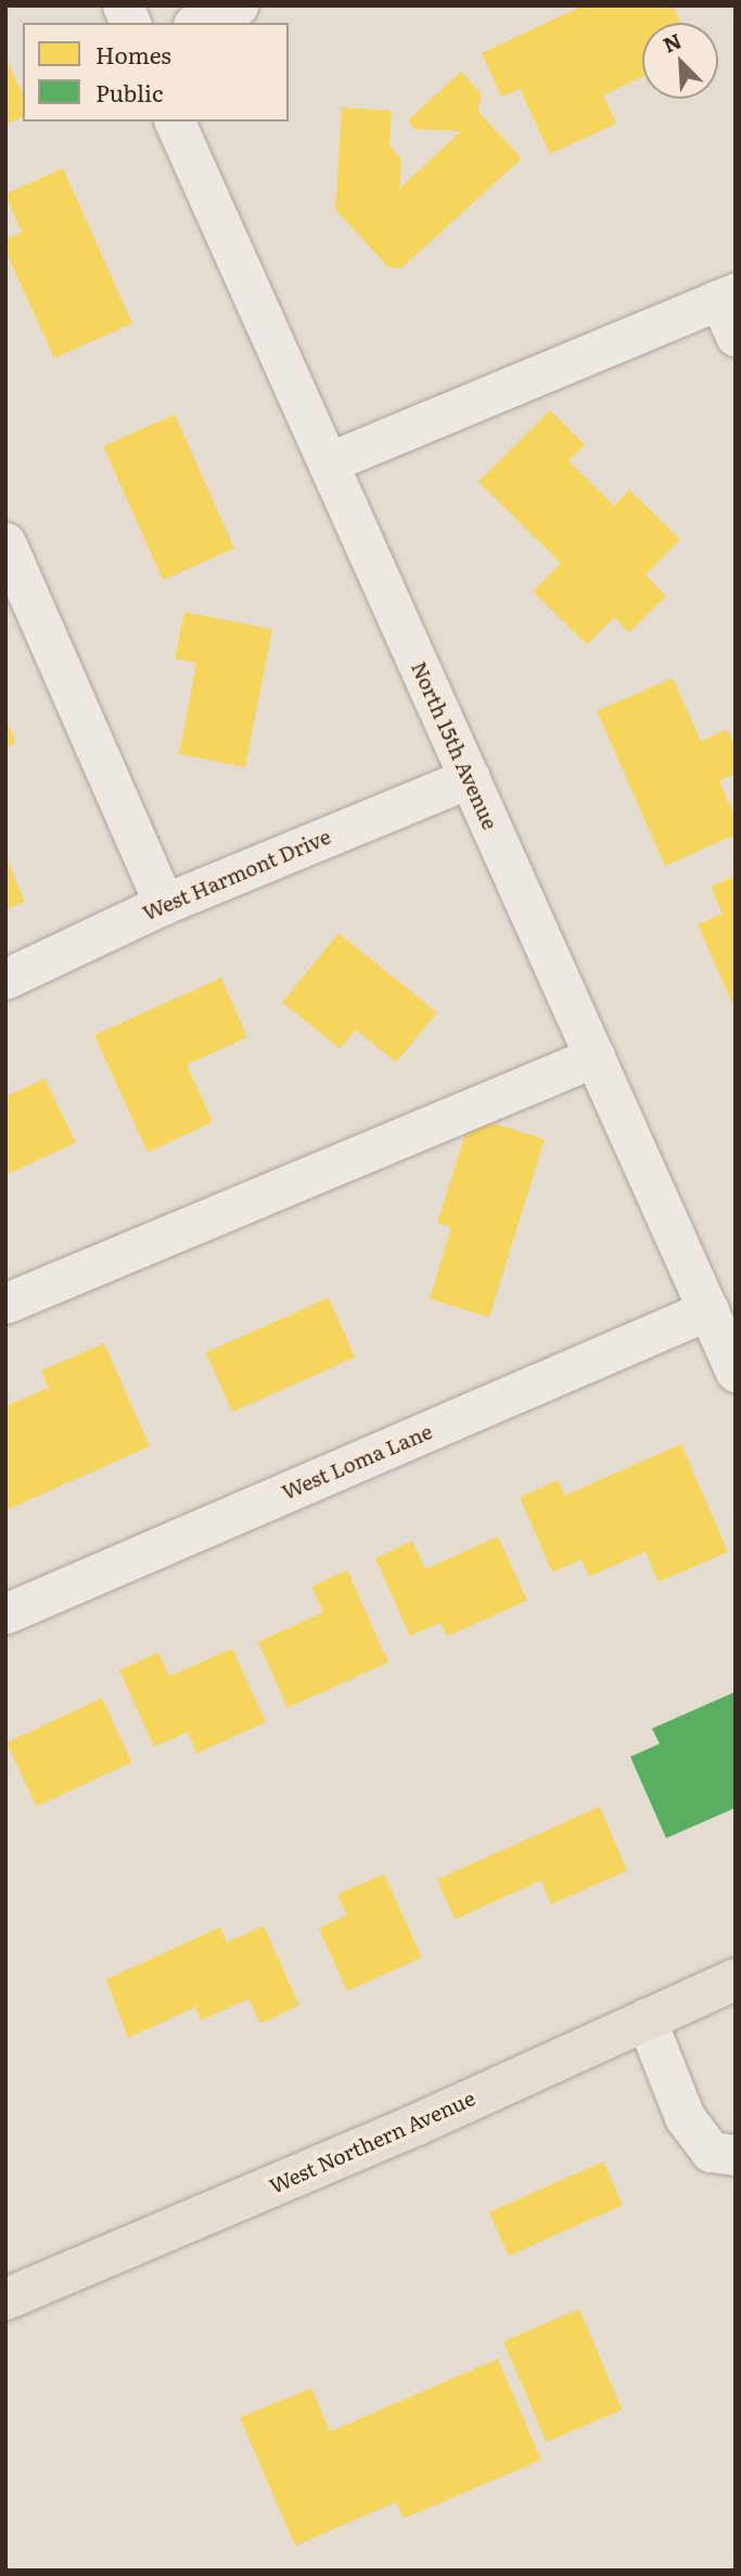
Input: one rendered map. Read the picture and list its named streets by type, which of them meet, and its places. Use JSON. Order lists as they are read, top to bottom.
{
  "streets": {
    "main road": ["West Northern Avenue"],
    "street": ["North 15th Avenue", "West Harmont Drive", "West Loma Lane"]
  },
  "crossings": [
    ["North 15th Avenue", "West Harmont Drive"],
    ["North 15th Avenue", "West Loma Lane"]
  ],
  "legend": ["Homes", "Public"],
  "north": "top left"
}
